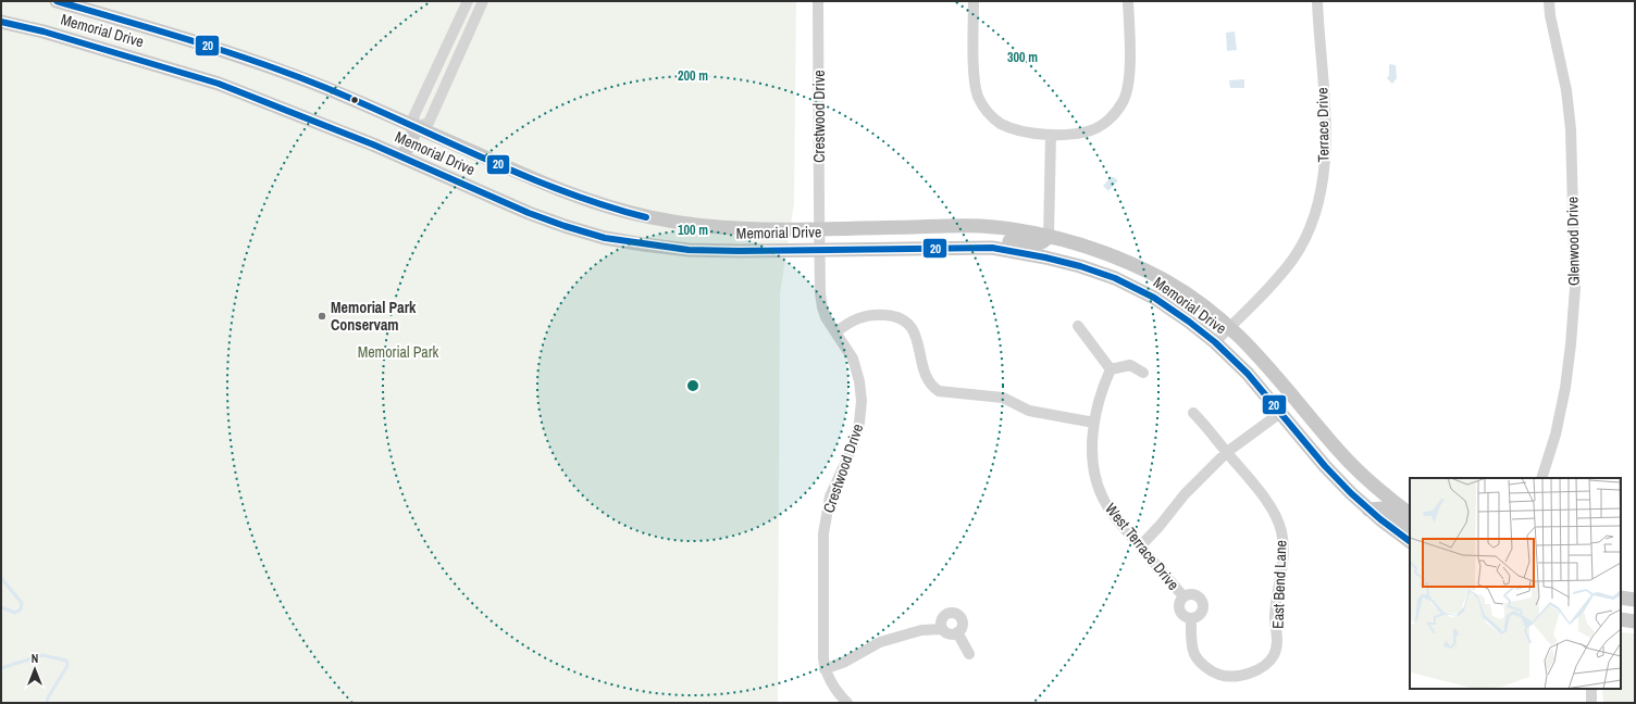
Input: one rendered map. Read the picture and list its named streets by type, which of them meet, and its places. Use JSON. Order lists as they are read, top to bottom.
{
  "streets": {
    "main road": ["Memorial Drive"],
    "street": [
      "Crestwood Drive",
      "Terrace Drive",
      "Glenwood Drive",
      "West Terrace Drive",
      "East Bend Lane"
    ]
  },
  "crossings": [
    ["Memorial Drive", "Crestwood Drive"],
    ["Memorial Drive", "Terrace Drive"],
    ["West Terrace Drive", "East Bend Lane"]
  ],
  "parks": ["Memorial Park"],
  "places": ["Memorial Park Conservam"],
  "lines": ["transit line 20"],
  "north": "top",
  "rings": ["300 m", "200 m", "100 m"]
}
